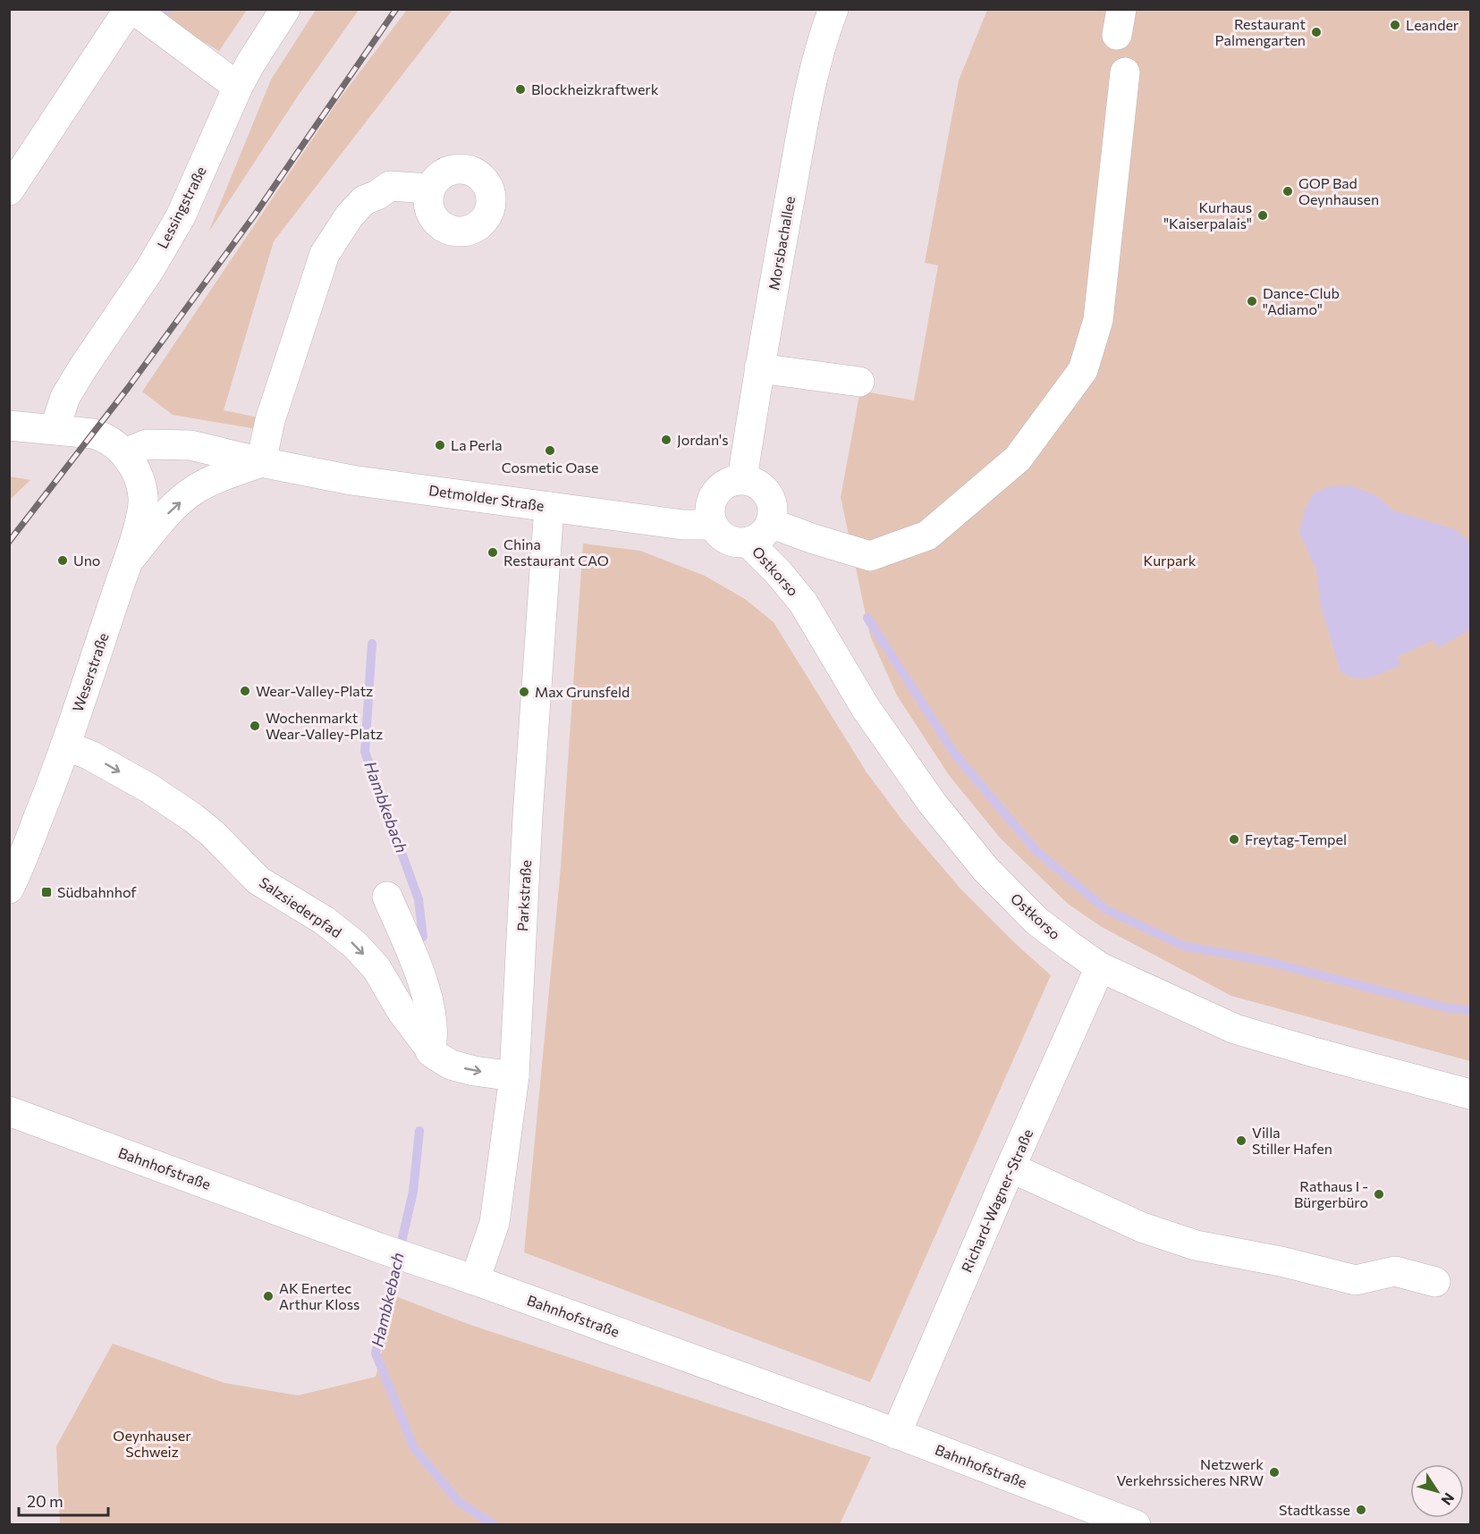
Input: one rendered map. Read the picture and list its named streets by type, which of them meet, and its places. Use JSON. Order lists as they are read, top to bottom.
{
  "streets": {
    "street": [
      "Lessingstraße",
      "Morsbachallee",
      "Detmolder Straße",
      "Ostkorso",
      "Weserstraße",
      "Parkstraße",
      "Salzsiederpfad",
      "Bahnhofstraße",
      "Richard-Wagner-Straße"
    ]
  },
  "crossings": [
    ["Morsbachallee", "Detmolder Straße"],
    ["Morsbachallee", "Ostkorso"],
    ["Detmolder Straße", "Ostkorso"],
    ["Detmolder Straße", "Weserstraße"],
    ["Detmolder Straße", "Parkstraße"],
    ["Ostkorso", "Richard-Wagner-Straße"],
    ["Weserstraße", "Salzsiederpfad"],
    ["Parkstraße", "Salzsiederpfad"],
    ["Parkstraße", "Bahnhofstraße"],
    ["Bahnhofstraße", "Richard-Wagner-Straße"]
  ],
  "one_way": ["Salzsiederpfad"],
  "water": ["Hambkebach"],
  "parks": ["Kurpark", "Oeynhauser Schweiz"],
  "places": {
    "other": [
      "Leander",
      "Restaurant Palmengarten",
      "Blockheizkraftwerk",
      "GOP Bad Oeynhausen",
      "Kurhaus \"Kaiserpalais\"",
      "Dance-Club \"Adiamo\"",
      "Jordan's",
      "La Perla",
      "Cosmetic Oase",
      "China Restaurant CAO",
      "Uno",
      "Wear-Valley-Platz",
      "Max Grunsfeld",
      "Wochenmarkt Wear-Valley-Platz",
      "Freytag-Tempel",
      "Villa Stiller Hafen",
      "Rathaus I - Bürgerbüro",
      "AK Enertec Arthur Kloss",
      "Netzwerk Verkehrssicheres NRW",
      "Stadtkasse"
    ],
    "transit": ["Südbahnhof"]
  },
  "scale_bar": "20 m",
  "north": "bottom right"
}
